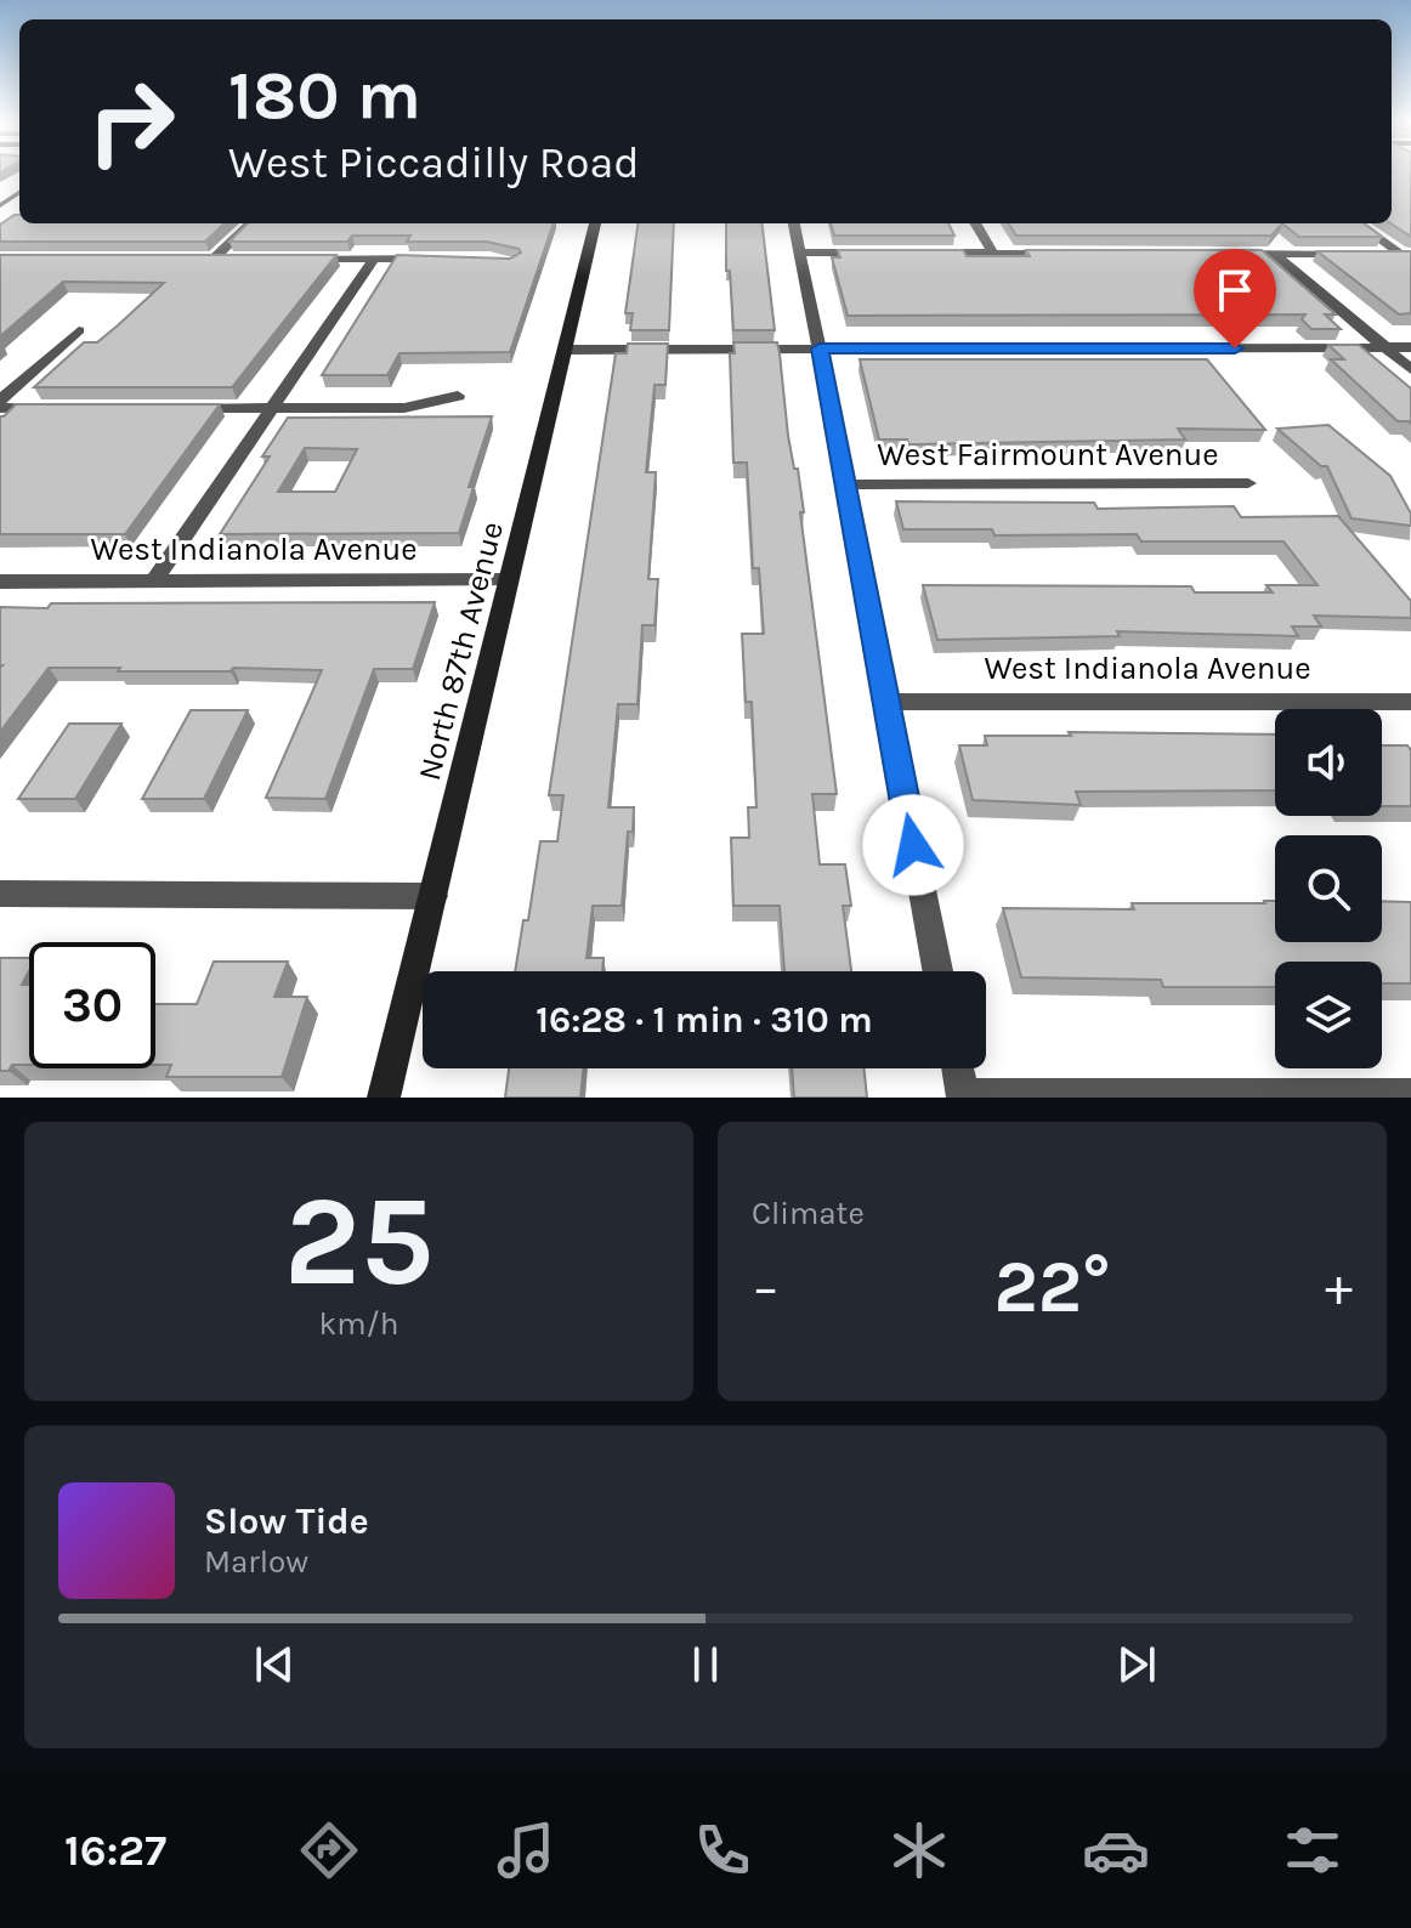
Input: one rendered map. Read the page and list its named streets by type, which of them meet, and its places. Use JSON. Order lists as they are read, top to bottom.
{
  "streets": {
    "street": ["West Fairmount Avenue", "West Indianola Avenue", "North 87th Avenue"]
  },
  "crossings": [
    ["West Indianola Avenue", "North 87th Avenue"]
  ],
  "page": {
    "turn": ["180 m", "West Piccadilly Road"],
    "limit": "30",
    "trip": "16:28 · 1 min · 310 m",
    "tile": [
      ["25", "km/h"],
      "Climate"
    ],
    "heat": ["−", "22°", "+"],
    "song": ["Slow Tide", "Marlow"],
    "tabs": "16:27"
  }
}
